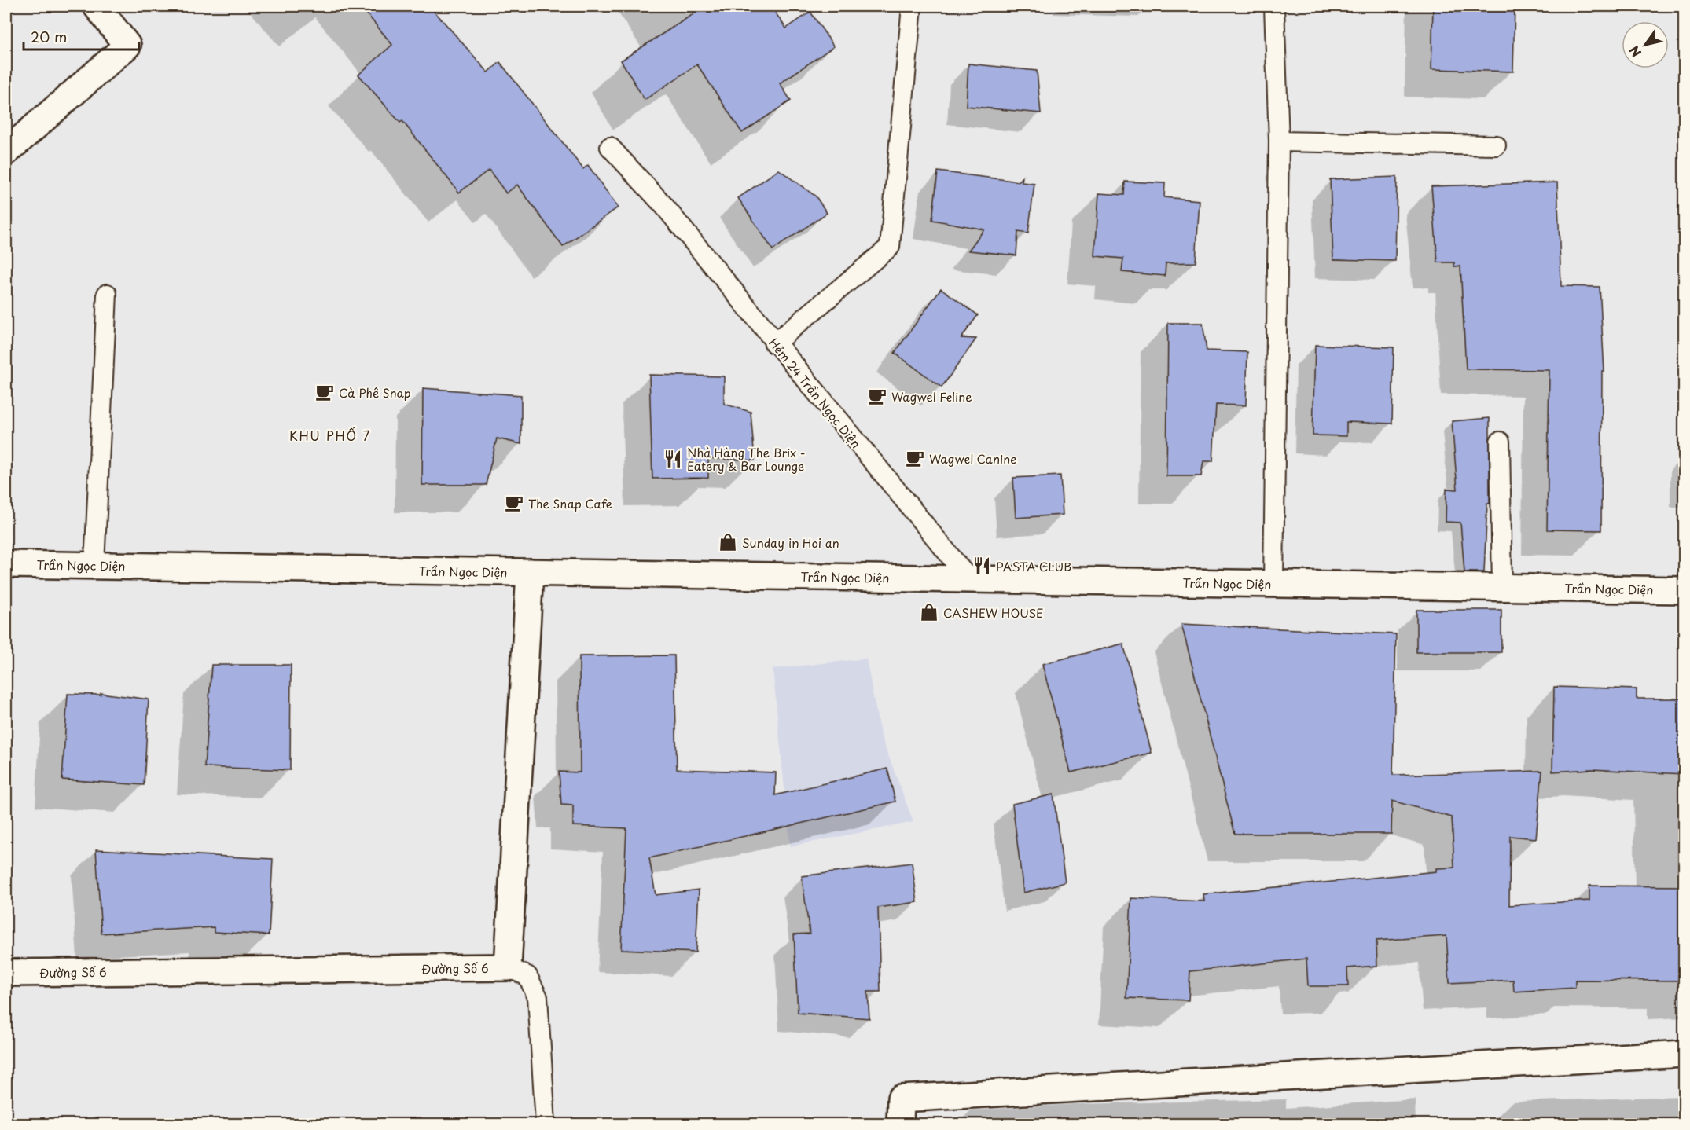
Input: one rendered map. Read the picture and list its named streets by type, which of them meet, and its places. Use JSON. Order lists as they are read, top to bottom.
{
  "streets": {
    "street": ["Trần Ngọc Diện", "Đường Số 6"],
    "lane": ["Hẻm 24 Trần Ngọc Diện"]
  },
  "crossings": [
    ["Hẻm 24 Trần Ngọc Diện", "Trần Ngọc Diện"]
  ],
  "districts": ["KHU PHỐ 7"],
  "places": {
    "cafe": [
      "Cà Phê Snap",
      "Wagwel Feline",
      "Wagwel Canine",
      "The Snap Cafe"
    ],
    "restaurant": ["Nhà Hàng The Brix - Eatery & Bar Lounge", "PASTA CLUB"],
    "shop": ["Sunday in Hoi an", "CASHEW HOUSE"]
  },
  "scale_bar": "20 m",
  "north": "bottom left"
}
